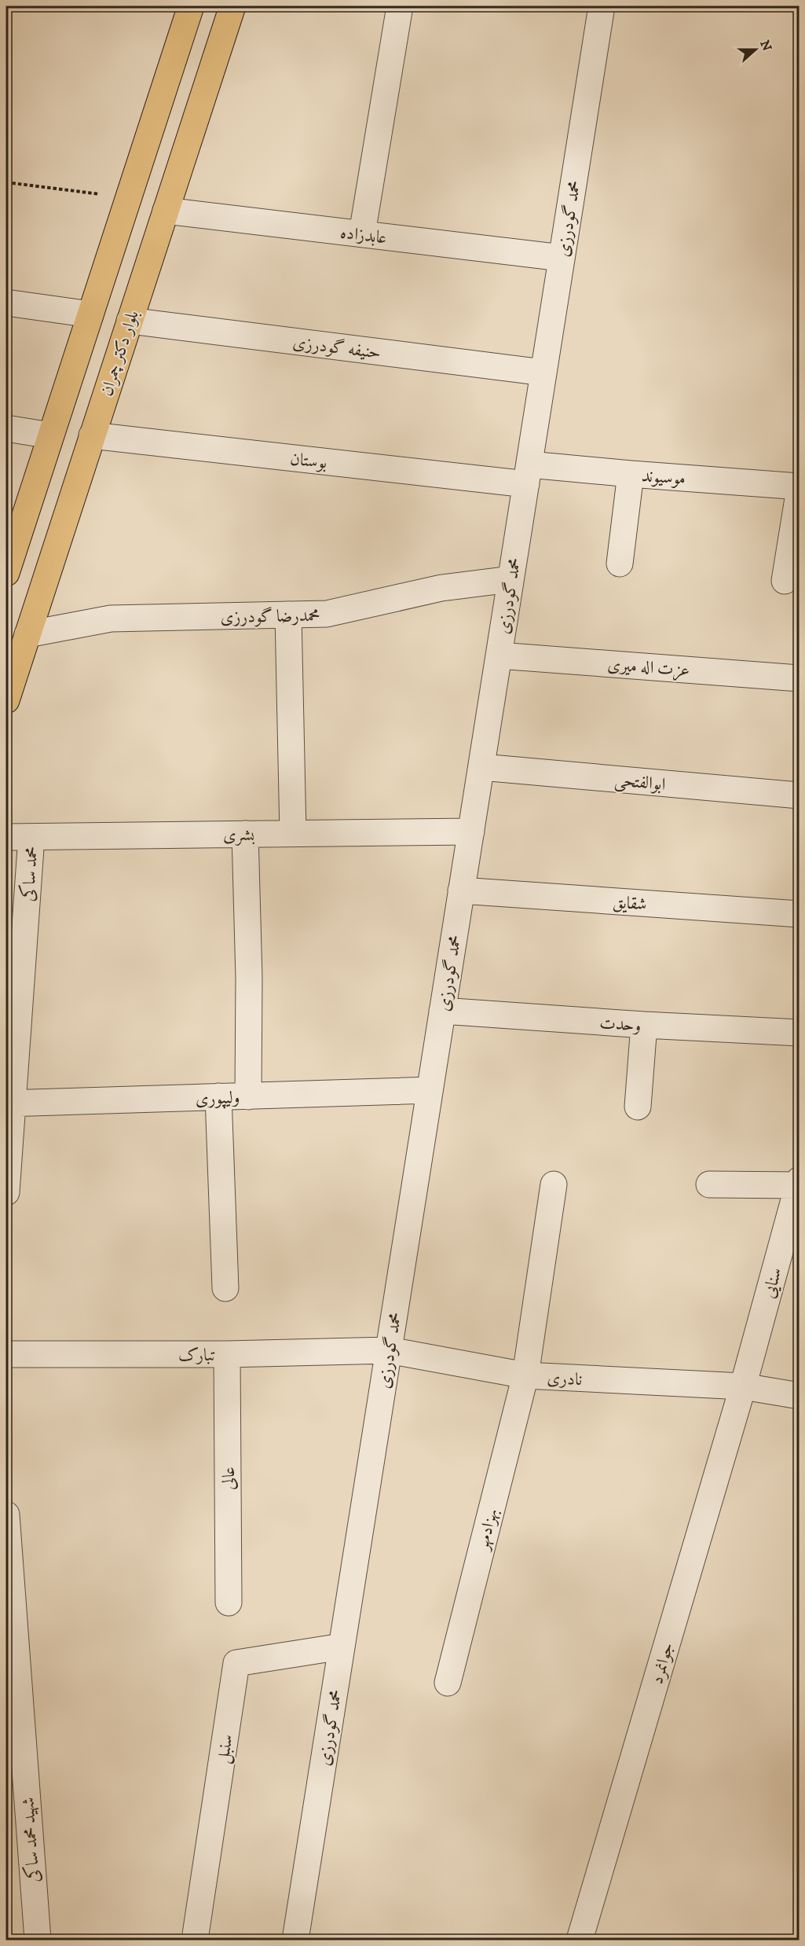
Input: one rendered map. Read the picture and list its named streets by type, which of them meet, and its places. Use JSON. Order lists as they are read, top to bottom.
{
  "streets": {
    "main road": ["بلوار دکتر چمران"],
    "street": [
      "محمد گودرزی",
      "عابدزاده",
      "حنیفه گودرزی",
      "بوستان",
      "موسیوند",
      "محمدرضا گودرزی",
      "عزت اله میری",
      "ابوالفتحی",
      "بشری",
      "محمد ساکی",
      "شقایق",
      "وحدت",
      "ولیپوری",
      "سنایی",
      "تبارک",
      "نادری",
      "عالی",
      "بهزادمهر",
      "جوانمرد",
      "سنبل",
      "شهید محمد ساکی"
    ]
  },
  "crossings": [
    ["محمد گودرزی", "عابدزاده"],
    ["محمد گودرزی", "حنیفه گودرزی"],
    ["محمد گودرزی", "بوستان"],
    ["محمد گودرزی", "موسیوند"],
    ["محمد گودرزی", "محمدرضا گودرزی"],
    ["محمد گودرزی", "عزت اله میری"],
    ["محمد گودرزی", "ابوالفتحی"],
    ["محمد گودرزی", "بشری"],
    ["محمد گودرزی", "شقایق"],
    ["محمد گودرزی", "وحدت"],
    ["محمد گودرزی", "ولیپوری"],
    ["محمد گودرزی", "تبارک"],
    ["محمد گودرزی", "نادری"],
    ["محمد گودرزی", "سنبل"],
    ["عابدزاده", "بلوار دکتر چمران"],
    ["حنیفه گودرزی", "بلوار دکتر چمران"],
    ["بلوار دکتر چمران", "بوستان"],
    ["بلوار دکتر چمران", "محمدرضا گودرزی"],
    ["بوستان", "موسیوند"],
    ["بشری", "محمد ساکی"],
    ["محمد ساکی", "ولیپوری"],
    ["سنایی", "نادری"],
    ["سنایی", "جوانمرد"],
    ["تبارک", "نادری"],
    ["تبارک", "عالی"],
    ["نادری", "بهزادمهر"],
    ["نادری", "جوانمرد"]
  ],
  "north": "right"
}
